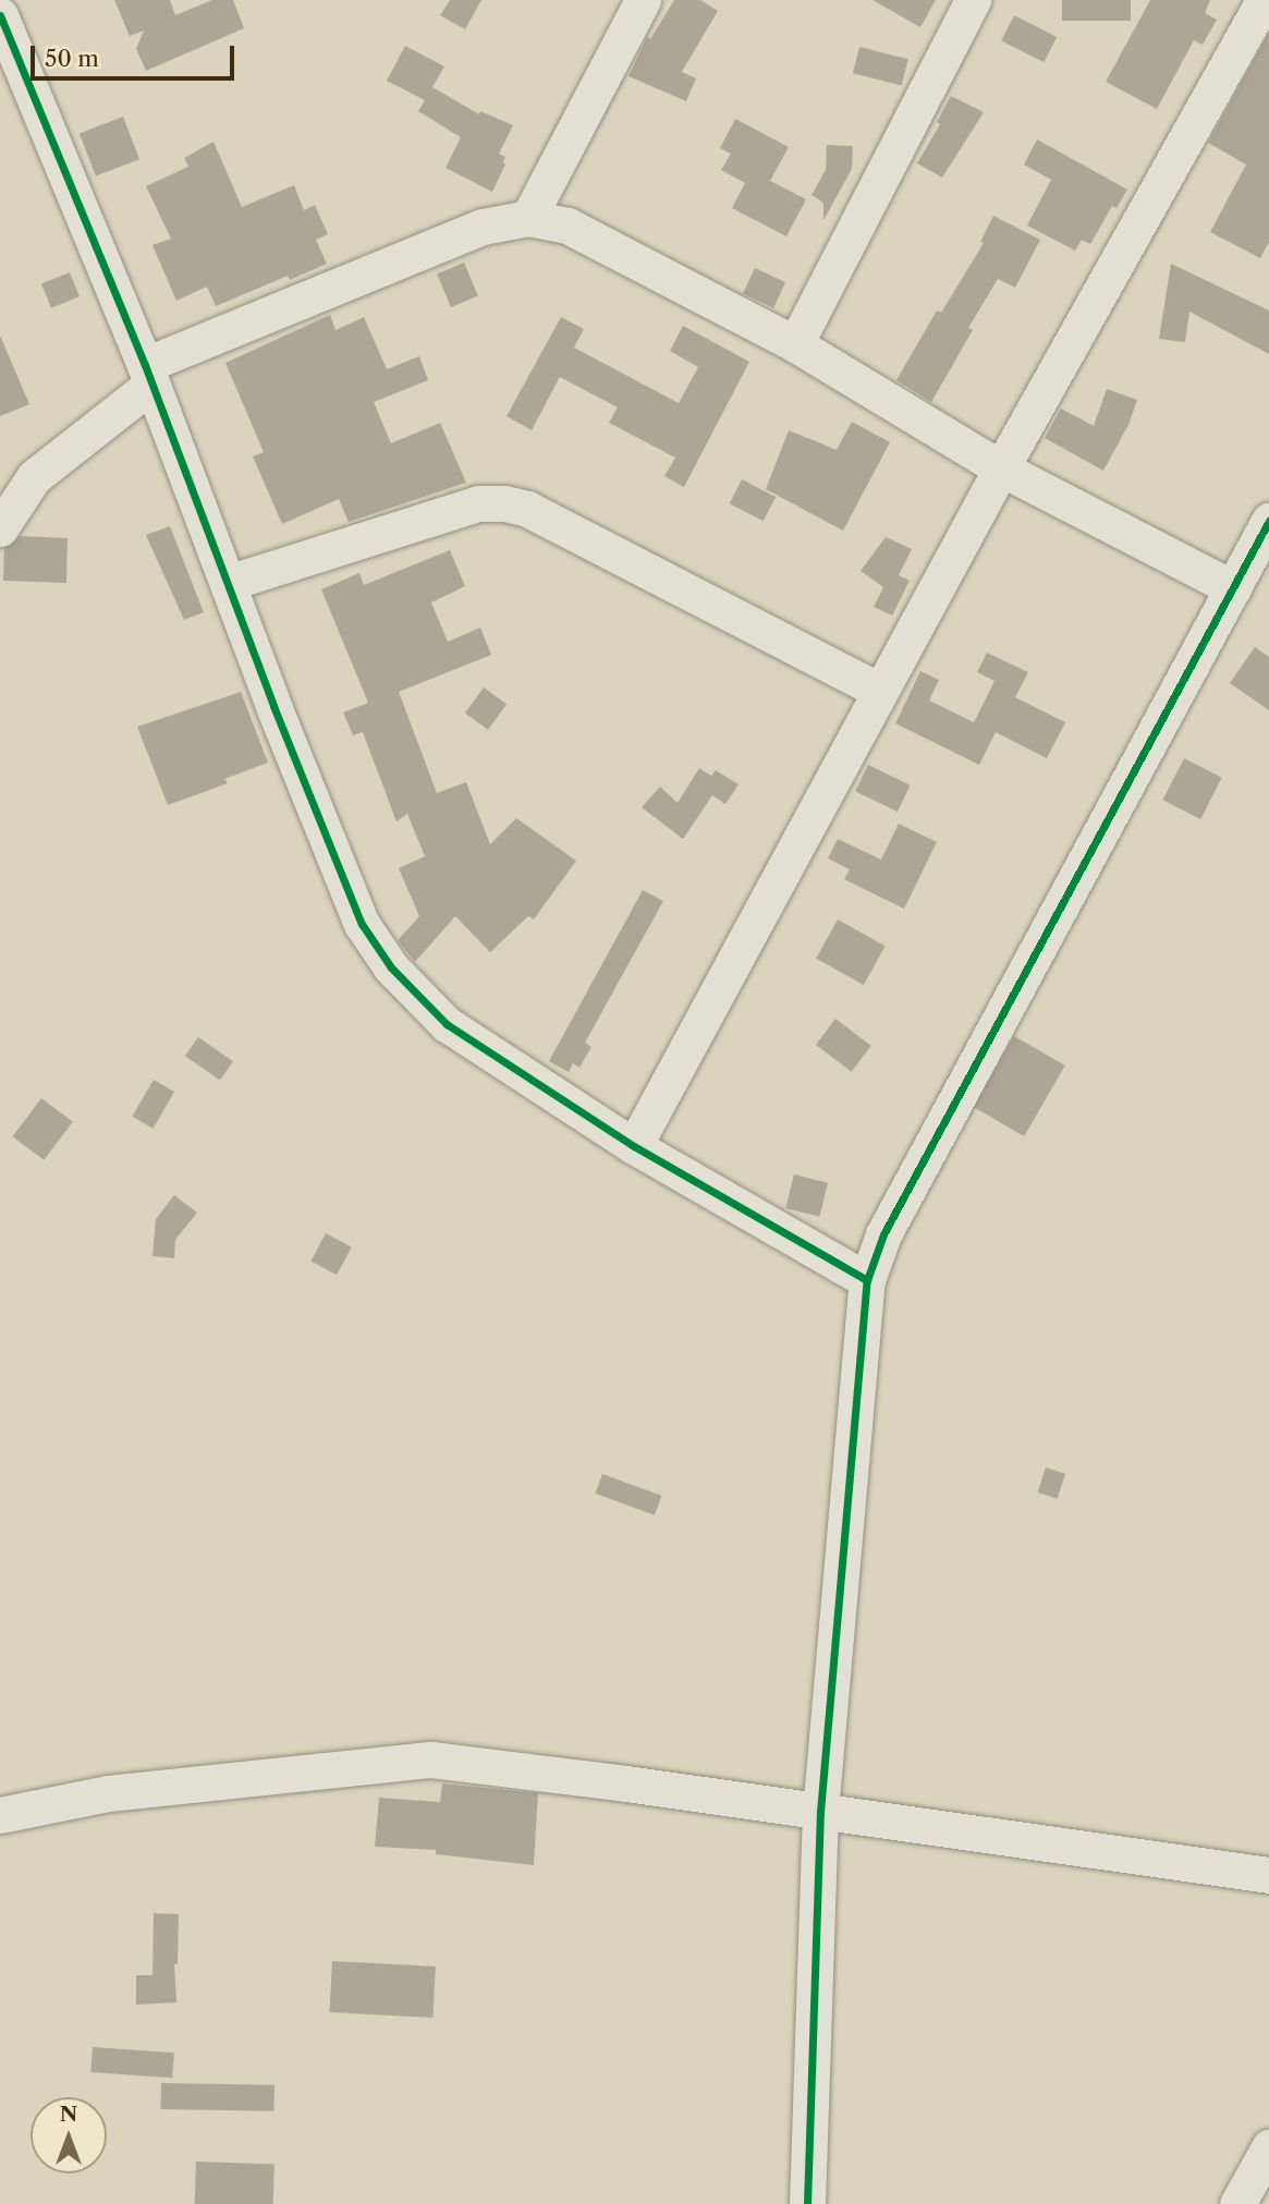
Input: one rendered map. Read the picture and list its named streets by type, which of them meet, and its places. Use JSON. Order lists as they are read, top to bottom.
{
  "scale_bar": "50 m",
  "north": "top"
}
